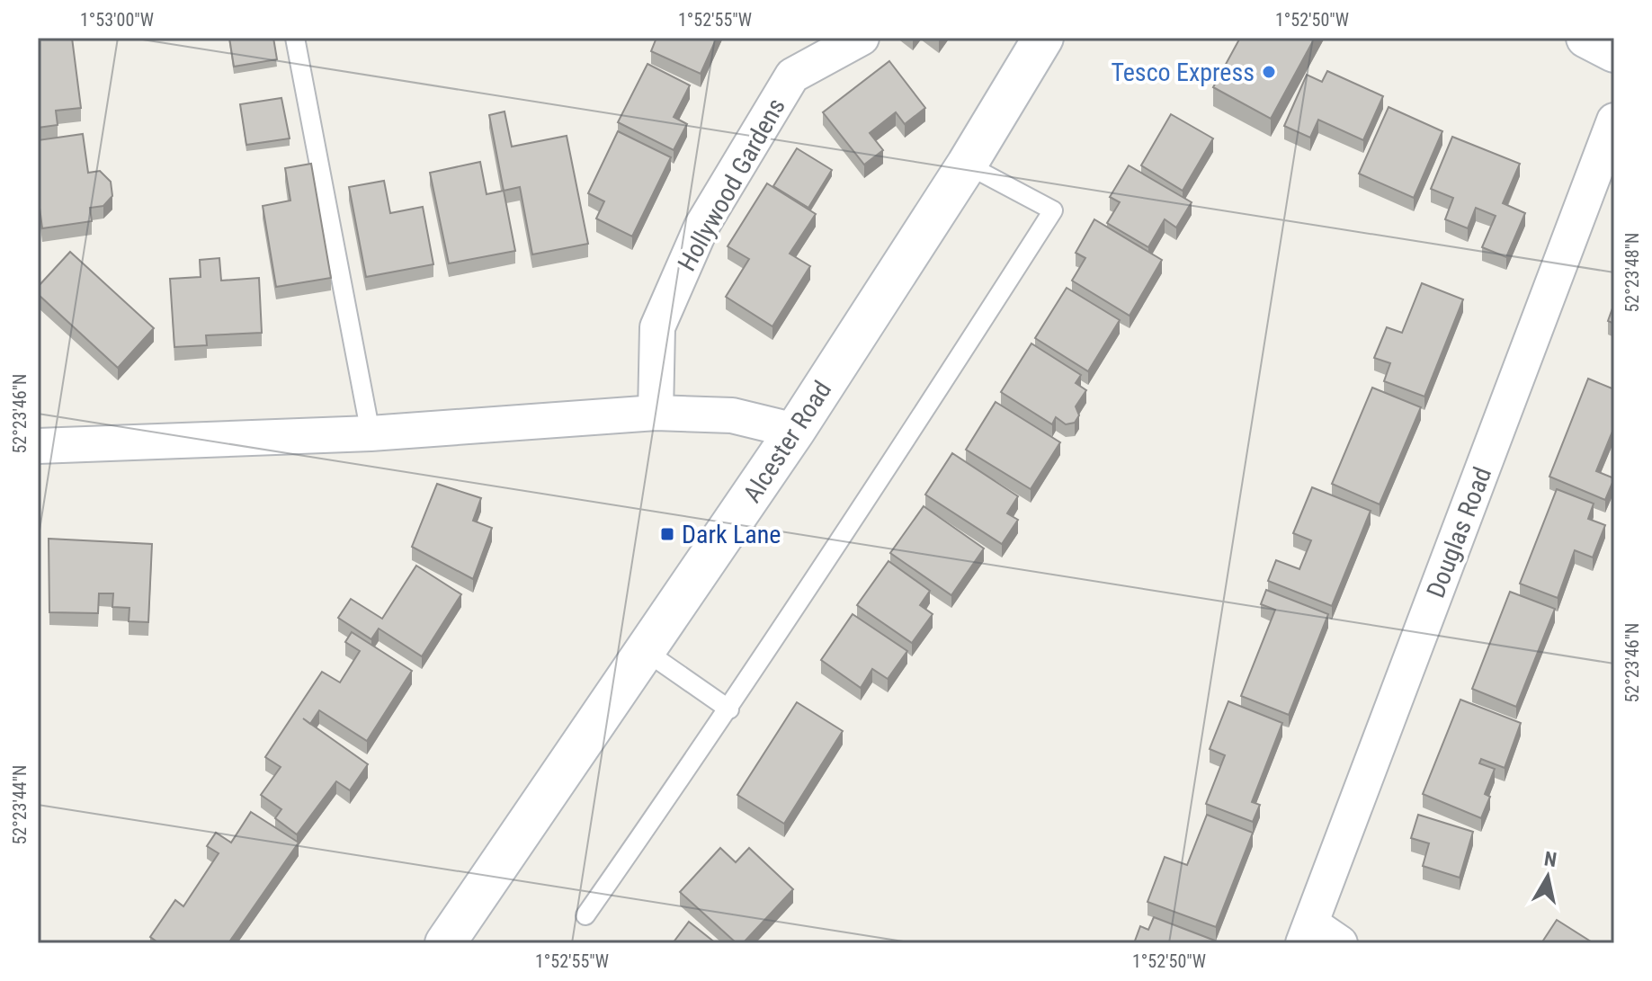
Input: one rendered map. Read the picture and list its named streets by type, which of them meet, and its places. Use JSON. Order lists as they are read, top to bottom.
{
  "streets": {
    "street": ["Hollywood Gardens", "Alcester Road", "Douglas Road"]
  },
  "places": {
    "other": ["Tesco Express"],
    "transit": ["Dark Lane"]
  },
  "north": "top",
  "coordinates": [
    "1°53'00\"W",
    "1°52'55\"W",
    "1°52'50\"W",
    "52°23'48\"N",
    "52°23'46\"N",
    "52°23'44\"N"
  ]
}
